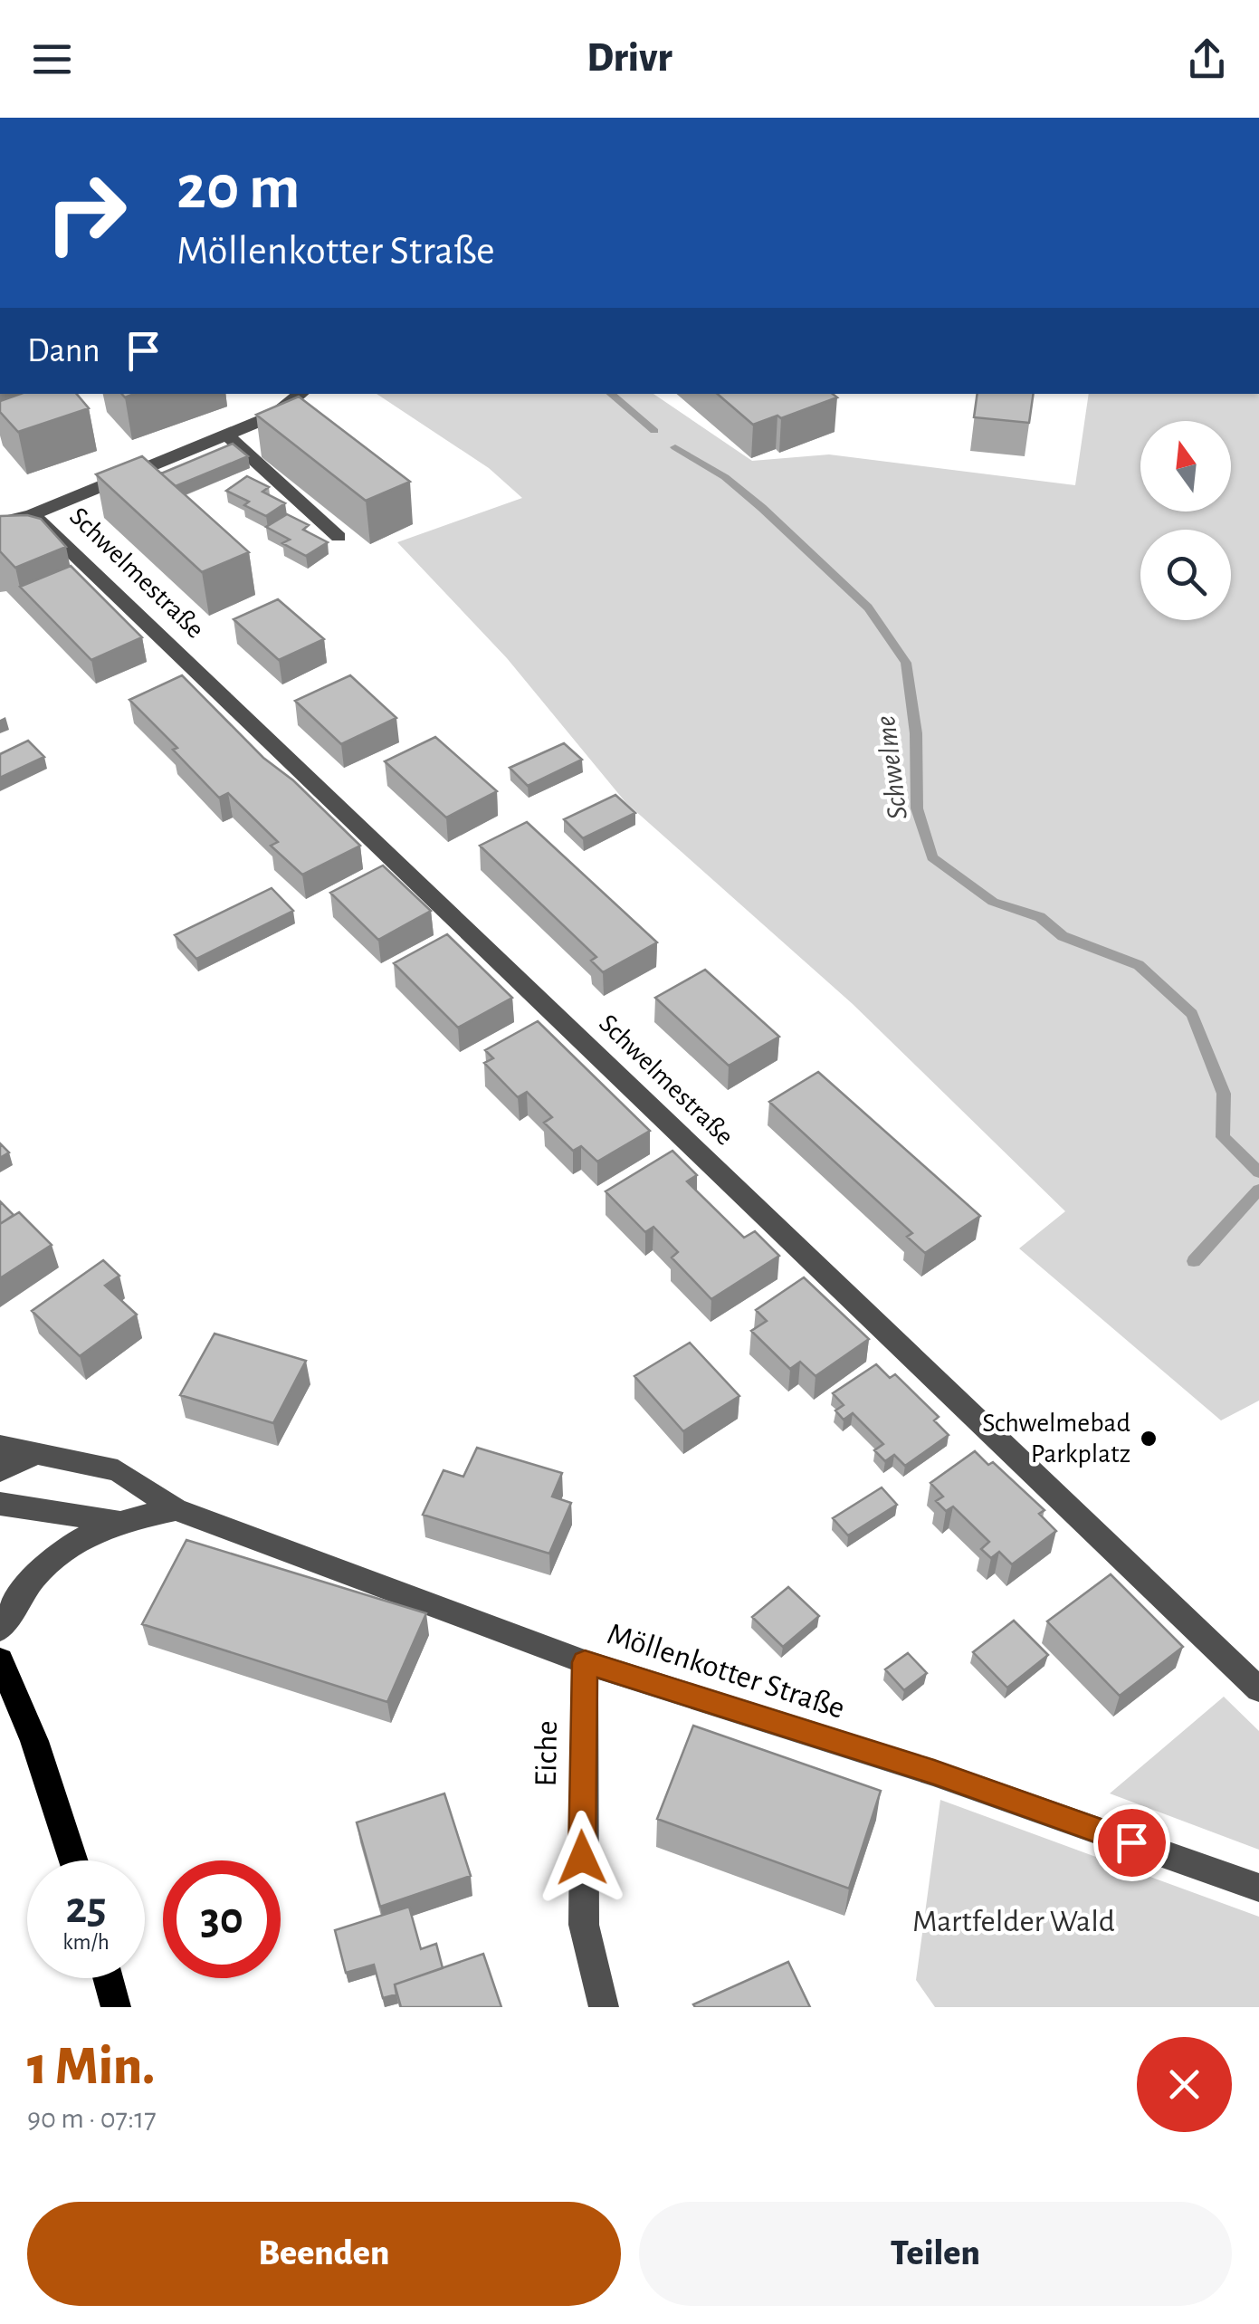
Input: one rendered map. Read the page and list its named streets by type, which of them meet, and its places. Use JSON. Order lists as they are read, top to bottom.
{
  "streets": {
    "street": ["Schwelmestraße", "Möllenkotter Straße", "Eiche"]
  },
  "crossings": [
    ["Möllenkotter Straße", "Eiche"]
  ],
  "water": ["Schwelme"],
  "parks": ["Martfelder Wald"],
  "places": ["Schwelmebad Parkplatz"],
  "north": "top",
  "page": {
    "header": "Drivr",
    "turn": ["20 m", "Möllenkotter Straße"],
    "then": "Dann",
    "speed": "25 km/h",
    "limit": "30",
    "heading": ["1 Min.", "90 m · 07:17"],
    "buttons": ["Beenden", "Teilen"]
  }
}
